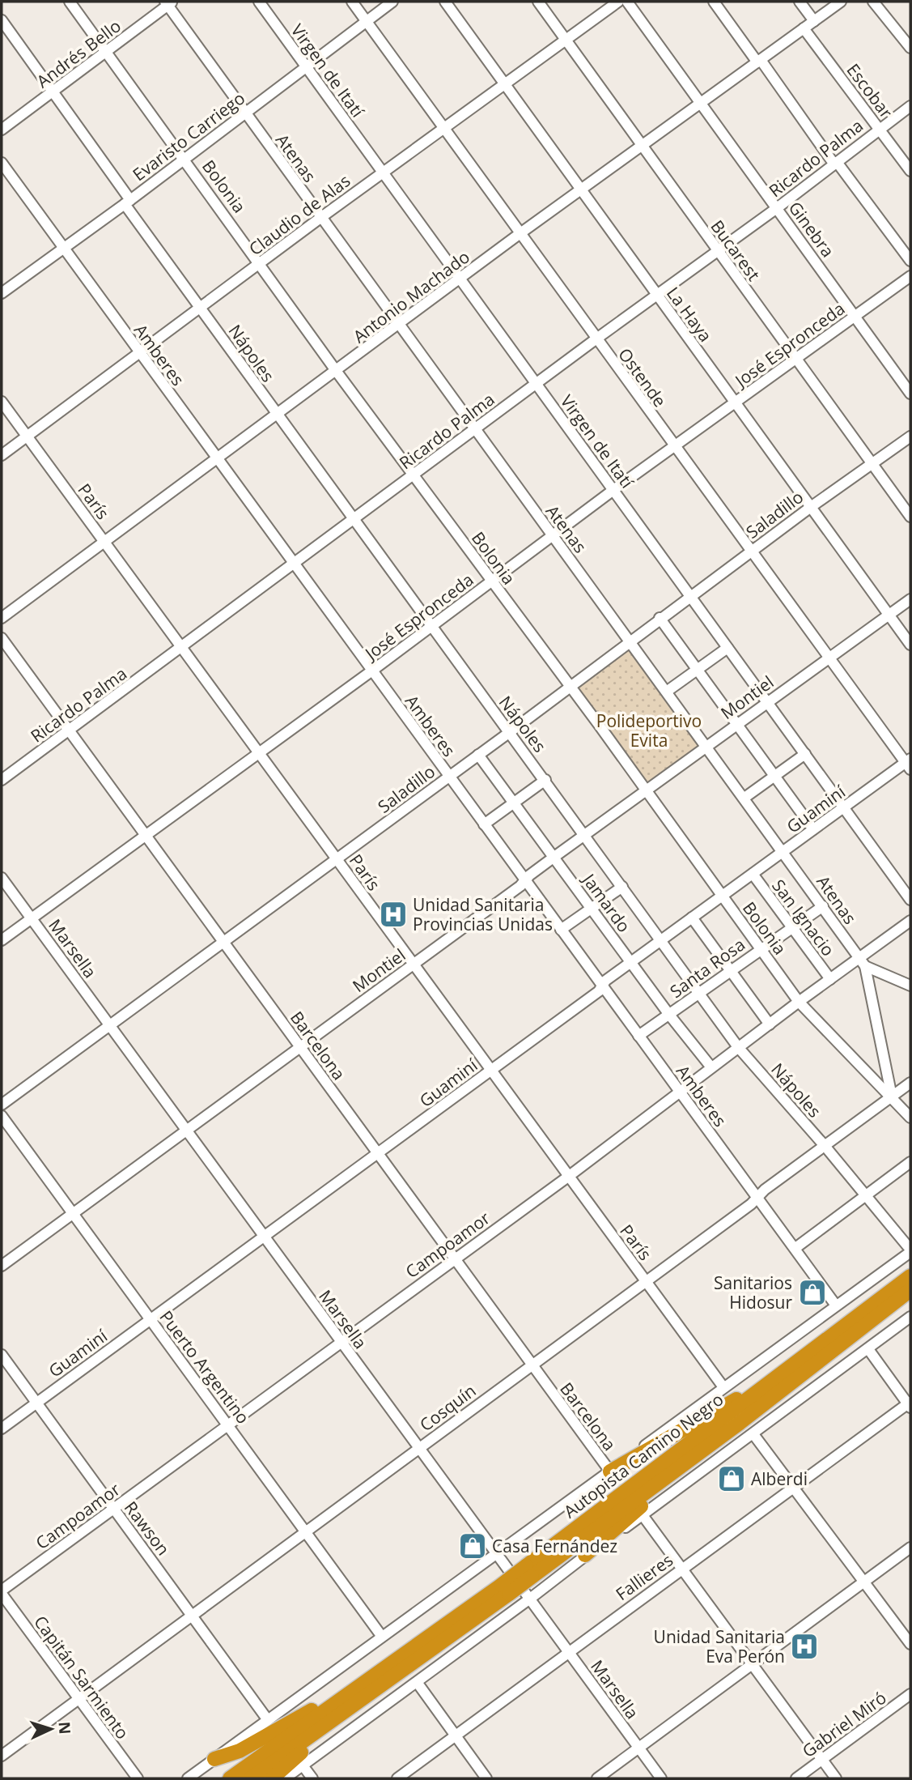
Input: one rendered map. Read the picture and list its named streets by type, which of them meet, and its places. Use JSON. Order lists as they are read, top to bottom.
{
  "streets": {
    "highway": ["Autopista Camino Negro"],
    "street": [
      "Andrés Bello",
      "Virgen de Itatí",
      "Escobar",
      "Evaristo Carriego",
      "Atenas",
      "Ricardo Palma",
      "Bolonia",
      "Claudio de Alas",
      "Ginebra",
      "Bucarest",
      "Antonio Machado",
      "La Haya",
      "José Espronceda",
      "Nápoles",
      "Amberes",
      "Ostende",
      "París",
      "Saladillo",
      "Montiel",
      "Guaminí",
      "Jamardo",
      "San Ignacio",
      "Marsella",
      "Santa Rosa",
      "Barcelona",
      "Campoamor",
      "Puerto Argentino",
      "Cosquín",
      "Rawson",
      "Fallieres",
      "Capitán Sarmiento",
      "Gabriel Miró"
    ]
  },
  "crossings": [
    ["Andrés Bello", "Atenas"],
    ["Andrés Bello", "Bolonia"],
    ["Andrés Bello", "Nápoles"],
    ["Virgen de Itatí", "Evaristo Carriego"],
    ["Virgen de Itatí", "Ricardo Palma"],
    ["Virgen de Itatí", "Claudio de Alas"],
    ["Virgen de Itatí", "Antonio Machado"],
    ["Virgen de Itatí", "José Espronceda"],
    ["Virgen de Itatí", "Saladillo"],
    ["Virgen de Itatí", "Montiel"],
    ["Virgen de Itatí", "Guaminí"],
    ["Escobar", "Ricardo Palma"],
    ["Escobar", "Antonio Machado"],
    ["Evaristo Carriego", "Atenas"],
    ["Evaristo Carriego", "Bolonia"],
    ["Evaristo Carriego", "Nápoles"],
    ["Evaristo Carriego", "Amberes"],
    ["Evaristo Carriego", "Ostende"],
    ["Atenas", "Ricardo Palma"],
    ["Atenas", "Bolonia"],
    ["Atenas", "Claudio de Alas"],
    ["Atenas", "Antonio Machado"],
    ["Atenas", "José Espronceda"],
    ["Atenas", "Saladillo"],
    ["Atenas", "Montiel"],
    ["Atenas", "Guaminí"],
    ["Atenas", "Santa Rosa"],
    ["Atenas", "Campoamor"],
    ["Atenas", "Cosquín"],
    ["Ricardo Palma", "Bolonia"],
    ["Ricardo Palma", "Ginebra"],
    ["Ricardo Palma", "Bucarest"],
    ["Ricardo Palma", "La Haya"],
    ["Ricardo Palma", "Nápoles"],
    ["Ricardo Palma", "Amberes"],
    ["Ricardo Palma", "Ostende"],
    ["Ricardo Palma", "París"],
    ["Ricardo Palma", "Barcelona"],
    ["Bolonia", "Claudio de Alas"],
    ["Bolonia", "Antonio Machado"],
    ["Bolonia", "José Espronceda"],
    ["Bolonia", "Saladillo"],
    ["Bolonia", "Montiel"],
    ["Bolonia", "Guaminí"],
    ["Bolonia", "Santa Rosa"],
    ["Bolonia", "Campoamor"],
    ["Bolonia", "Cosquín"],
    ["Claudio de Alas", "Bucarest"],
    ["Claudio de Alas", "La Haya"],
    ["Claudio de Alas", "Nápoles"],
    ["Claudio de Alas", "Amberes"],
    ["Claudio de Alas", "Ostende"],
    ["Claudio de Alas", "París"],
    ["Ginebra", "Antonio Machado"],
    ["Ginebra", "José Espronceda"],
    ["Bucarest", "Antonio Machado"],
    ["Bucarest", "José Espronceda"],
    ["Bucarest", "Saladillo"],
    ["Antonio Machado", "La Haya"],
    ["Antonio Machado", "Nápoles"],
    ["Antonio Machado", "Amberes"],
    ["Antonio Machado", "Ostende"],
    ["Antonio Machado", "París"],
    ["La Haya", "José Espronceda"],
    ["La Haya", "Saladillo"],
    ["La Haya", "Montiel"],
    ["José Espronceda", "Nápoles"],
    ["José Espronceda", "Amberes"],
    ["José Espronceda", "Ostende"],
    ["José Espronceda", "París"],
    ["José Espronceda", "Marsella"],
    ["José Espronceda", "Barcelona"],
    ["Nápoles", "Saladillo"],
    ["Nápoles", "Montiel"],
    ["Nápoles", "Guaminí"],
    ["Nápoles", "Santa Rosa"],
    ["Nápoles", "Campoamor"],
    ["Nápoles", "Cosquín"],
    ["Amberes", "Saladillo"],
    ["Amberes", "Montiel"],
    ["Amberes", "Guaminí"],
    ["Amberes", "Santa Rosa"],
    ["Amberes", "Campoamor"],
    ["Amberes", "Cosquín"],
    ["Ostende", "Saladillo"],
    ["Ostende", "Montiel"],
    ["Ostende", "Guaminí"],
    ["París", "Saladillo"],
    ["París", "Montiel"],
    ["París", "Guaminí"],
    ["París", "Campoamor"],
    ["París", "Cosquín"],
    ["Saladillo", "Jamardo"],
    ["Saladillo", "Marsella"],
    ["Saladillo", "Barcelona"],
    ["Montiel", "Jamardo"],
    ["Montiel", "Marsella"],
    ["Montiel", "Barcelona"],
    ["Montiel", "Puerto Argentino"],
    ["Guaminí", "Jamardo"],
    ["Guaminí", "San Ignacio"],
    ["Guaminí", "Marsella"],
    ["Guaminí", "Barcelona"],
    ["Guaminí", "Puerto Argentino"],
    ["Guaminí", "Rawson"],
    ["Jamardo", "Santa Rosa"],
    ["Jamardo", "Campoamor"],
    ["San Ignacio", "Santa Rosa"],
    ["San Ignacio", "Campoamor"],
    ["Marsella", "Campoamor"],
    ["Marsella", "Cosquín"],
    ["Marsella", "Fallieres"],
    ["Barcelona", "Campoamor"],
    ["Barcelona", "Cosquín"],
    ["Campoamor", "Puerto Argentino"],
    ["Campoamor", "Rawson"],
    ["Campoamor", "Capitán Sarmiento"],
    ["Puerto Argentino", "Cosquín"],
    ["Cosquín", "Rawson"],
    ["Cosquín", "Capitán Sarmiento"]
  ],
  "parks": ["Polideportivo Evita"],
  "places": {
    "hospital": ["Unidad Sanitaria Provincias Unidas", "Unidad Sanitaria Eva Perón"],
    "shop": ["Sanitarios Hidosur", "Alberdi", "Casa Fernández"]
  },
  "north": "right"
}
